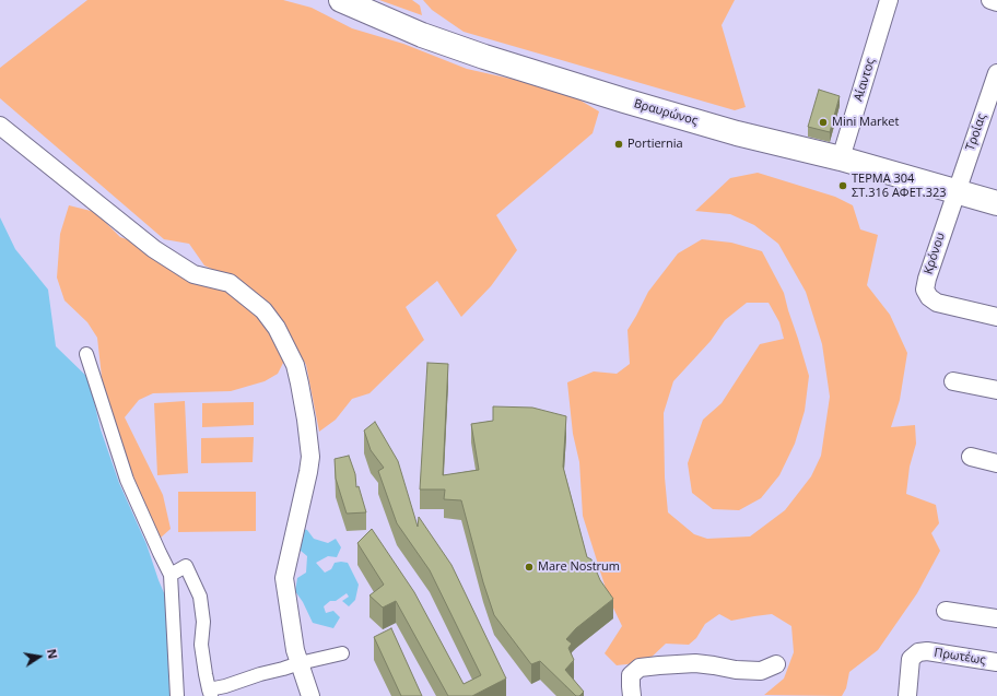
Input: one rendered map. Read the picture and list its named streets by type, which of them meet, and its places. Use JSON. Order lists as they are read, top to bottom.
{
  "streets": {
    "main road": ["Βραυρώνος"],
    "street": [
      "Αίαντος",
      "Τροίας",
      "Κρόνου",
      "Πρωτέως"
    ]
  },
  "crossings": [
    ["Αίαντος", "Βραυρώνος"],
    ["Βραυρώνος", "Τροίας"],
    ["Βραυρώνος", "Κρόνου"],
    ["Τροίας", "Κρόνου"]
  ],
  "places": [
    "Mini Market",
    "Portiernia",
    "ΤΕΡΜΑ 304 ΣΤ.316 ΑΦΕΤ.323",
    "Mare Nostrum"
  ],
  "north": "right"
}
